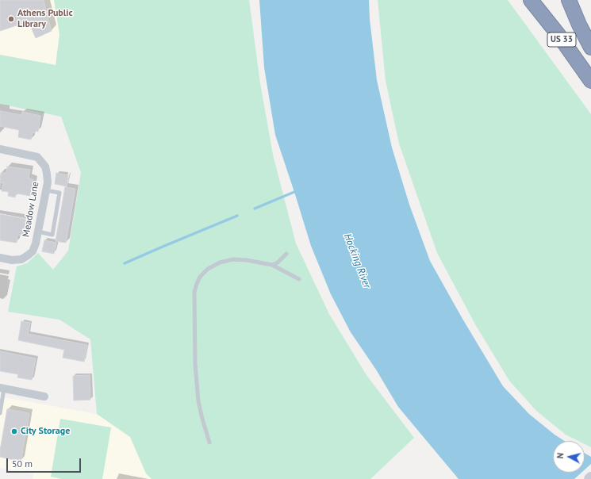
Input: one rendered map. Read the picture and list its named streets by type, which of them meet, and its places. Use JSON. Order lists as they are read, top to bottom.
{
  "streets": {
    "highway": ["US 33"],
    "street": ["Meadow Lane"]
  },
  "water": ["Hocking River"],
  "places": ["Athens Public Library", "City Storage"],
  "scale_bar": "50 m",
  "north": "left"
}
